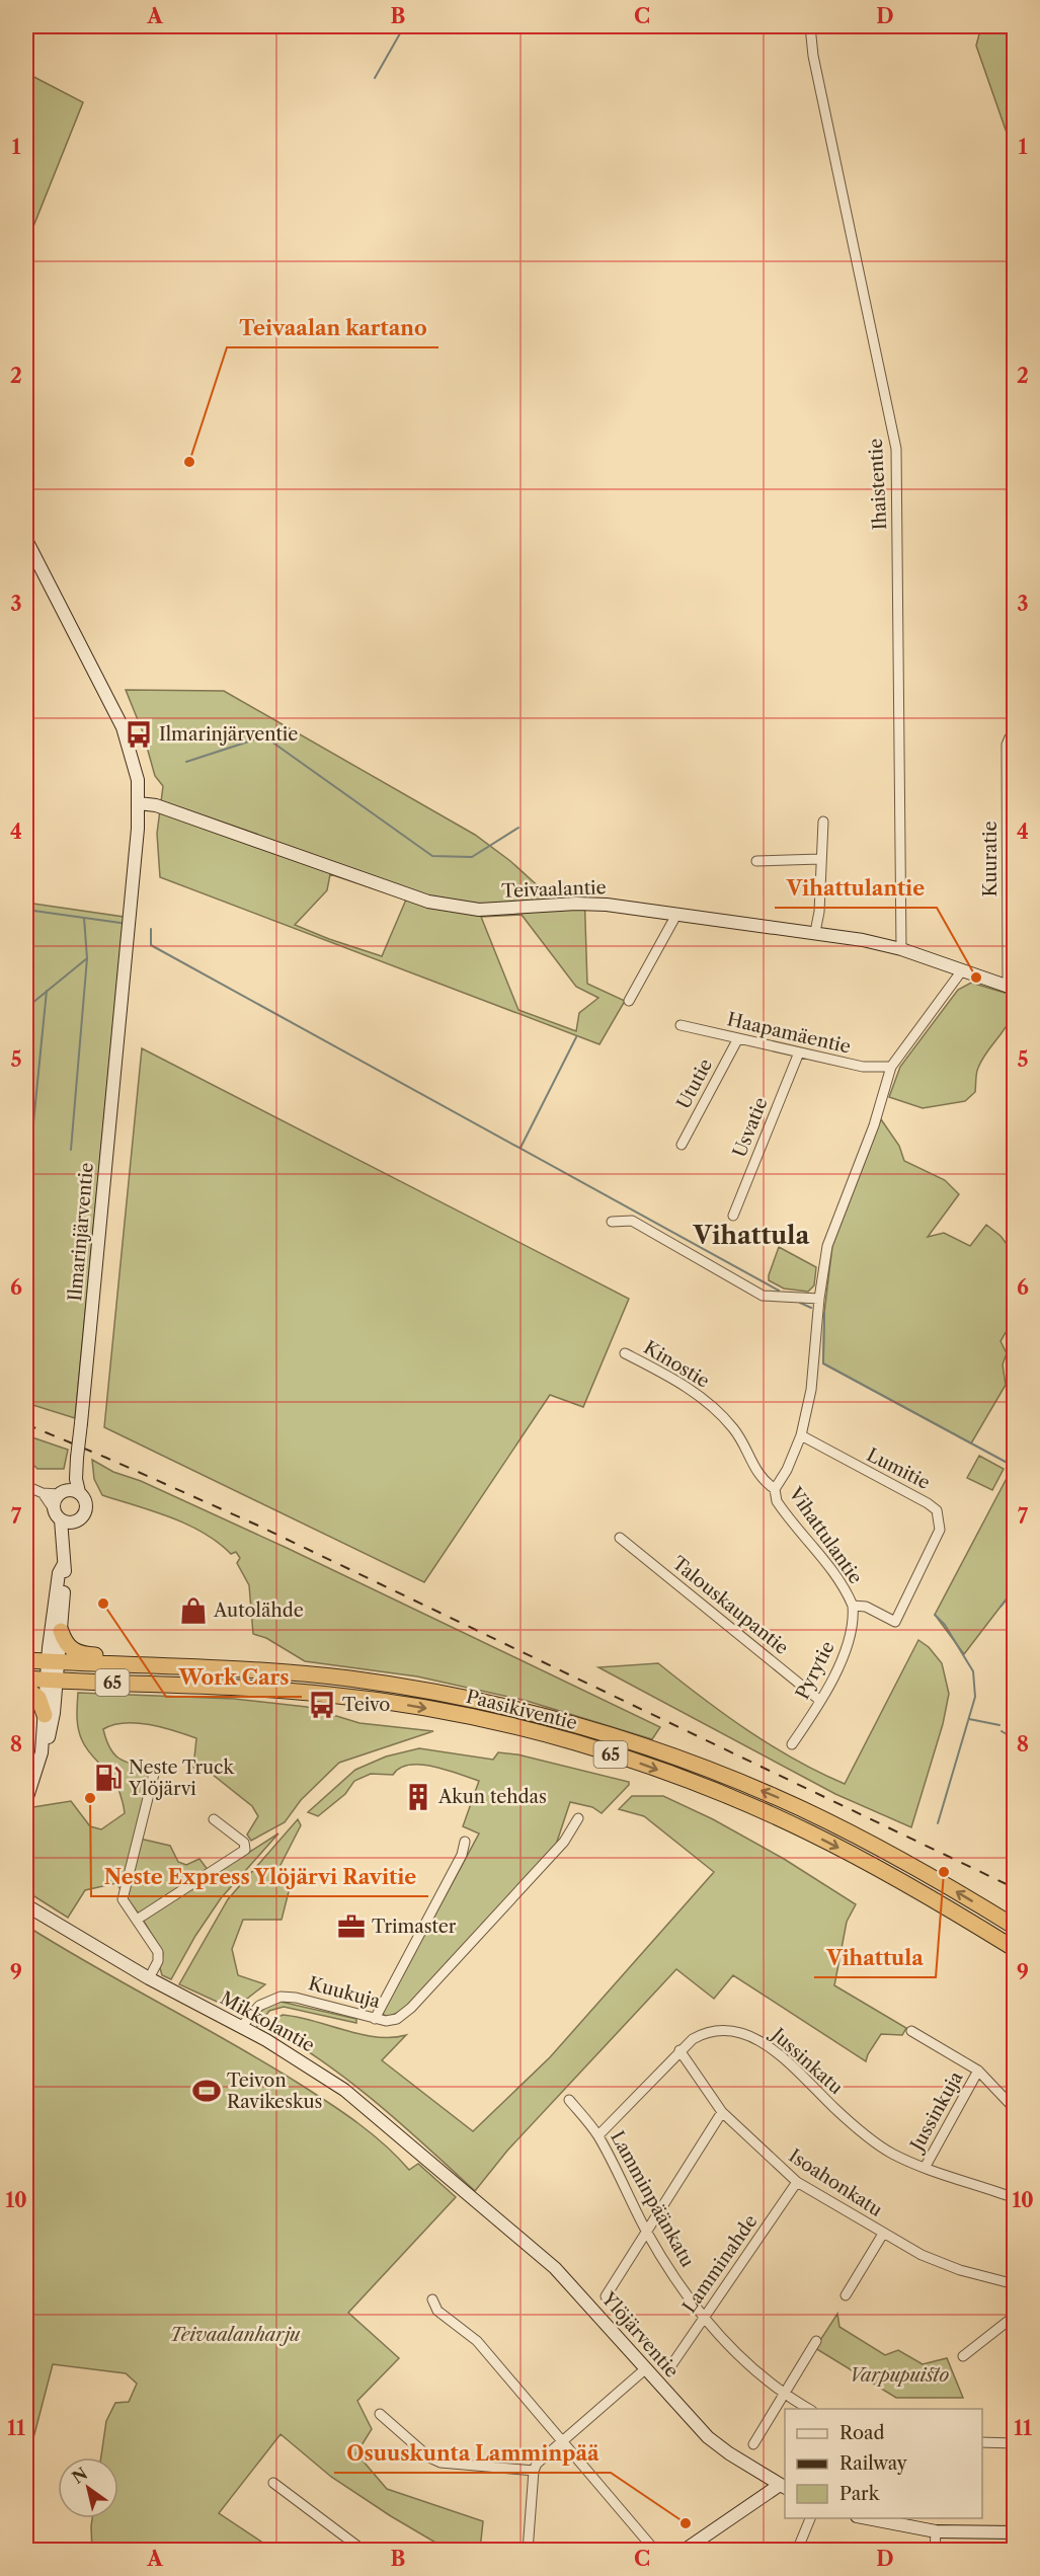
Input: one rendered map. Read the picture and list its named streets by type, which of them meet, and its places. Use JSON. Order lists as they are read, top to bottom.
{
  "streets": {
    "highway": ["65", "Paasikiventie"],
    "main road": [
      "Teivaalantie",
      "Ilmarinjärventie",
      "Mikkolantie",
      "Ylöjärventie"
    ],
    "street": [
      "Ihaistentie",
      "Kuuratie",
      "Haapamäentie",
      "Ututie",
      "Usvatie",
      "Kinostie",
      "Lumitie",
      "Vihattulantie",
      "Talouskaupantie",
      "Pyrytie",
      "Kuukuja",
      "Jussinkatu",
      "Jussinkuja",
      "Isoahonkatu",
      "Lamminpäänkatu",
      "Lamminahde"
    ]
  },
  "crossings": [
    ["Ihaistentie", "Teivaalantie"],
    ["Kuuratie", "Teivaalantie"],
    ["Teivaalantie", "Ilmarinjärventie"],
    ["Teivaalantie", "Vihattulantie"],
    ["Haapamäentie", "Ututie"],
    ["Haapamäentie", "Usvatie"],
    ["Haapamäentie", "Vihattulantie"],
    ["Kinostie", "Vihattulantie"],
    ["Lumitie", "Vihattulantie"],
    ["Vihattulantie", "Pyrytie"],
    ["Talouskaupantie", "Pyrytie"],
    ["65", "Paasikiventie"],
    ["Kuukuja", "Mikkolantie"],
    ["Mikkolantie", "Ylöjärventie"],
    ["Jussinkatu", "Jussinkuja"],
    ["Jussinkatu", "Isoahonkatu"],
    ["Jussinkatu", "Lamminpäänkatu"],
    ["Isoahonkatu", "Lamminahde"],
    ["Lamminpäänkatu", "Lamminahde"]
  ],
  "districts": ["Vihattula"],
  "parks": ["Teivaalanharju", "Varpupuisto"],
  "places": {
    "other": [
      "Teivaalan kartano",
      "Vihattulantie",
      "Work Cars",
      "Neste Express Ylöjärvi Ravitie",
      "Vihattula",
      "Osuuskunta Lamminpää"
    ],
    "bus stop": ["Ilmarinjärventie", "Teivo"],
    "shop": ["Autolähde"],
    "fuel station": ["Neste Truck Ylöjärvi"],
    "building": ["Akun tehdas"],
    "office": ["Trimaster"],
    "sports": ["Teivon Ravikeskus"]
  },
  "legend": ["Road", "Railway", "Park"],
  "north": "top left",
  "grid": {
    "columns": [
      "A",
      "B",
      "C",
      "D"
    ],
    "rows": [
      "1",
      "2",
      "3",
      "4",
      "5",
      "6",
      "7",
      "8",
      "9",
      "10",
      "11"
    ]
  }
}
